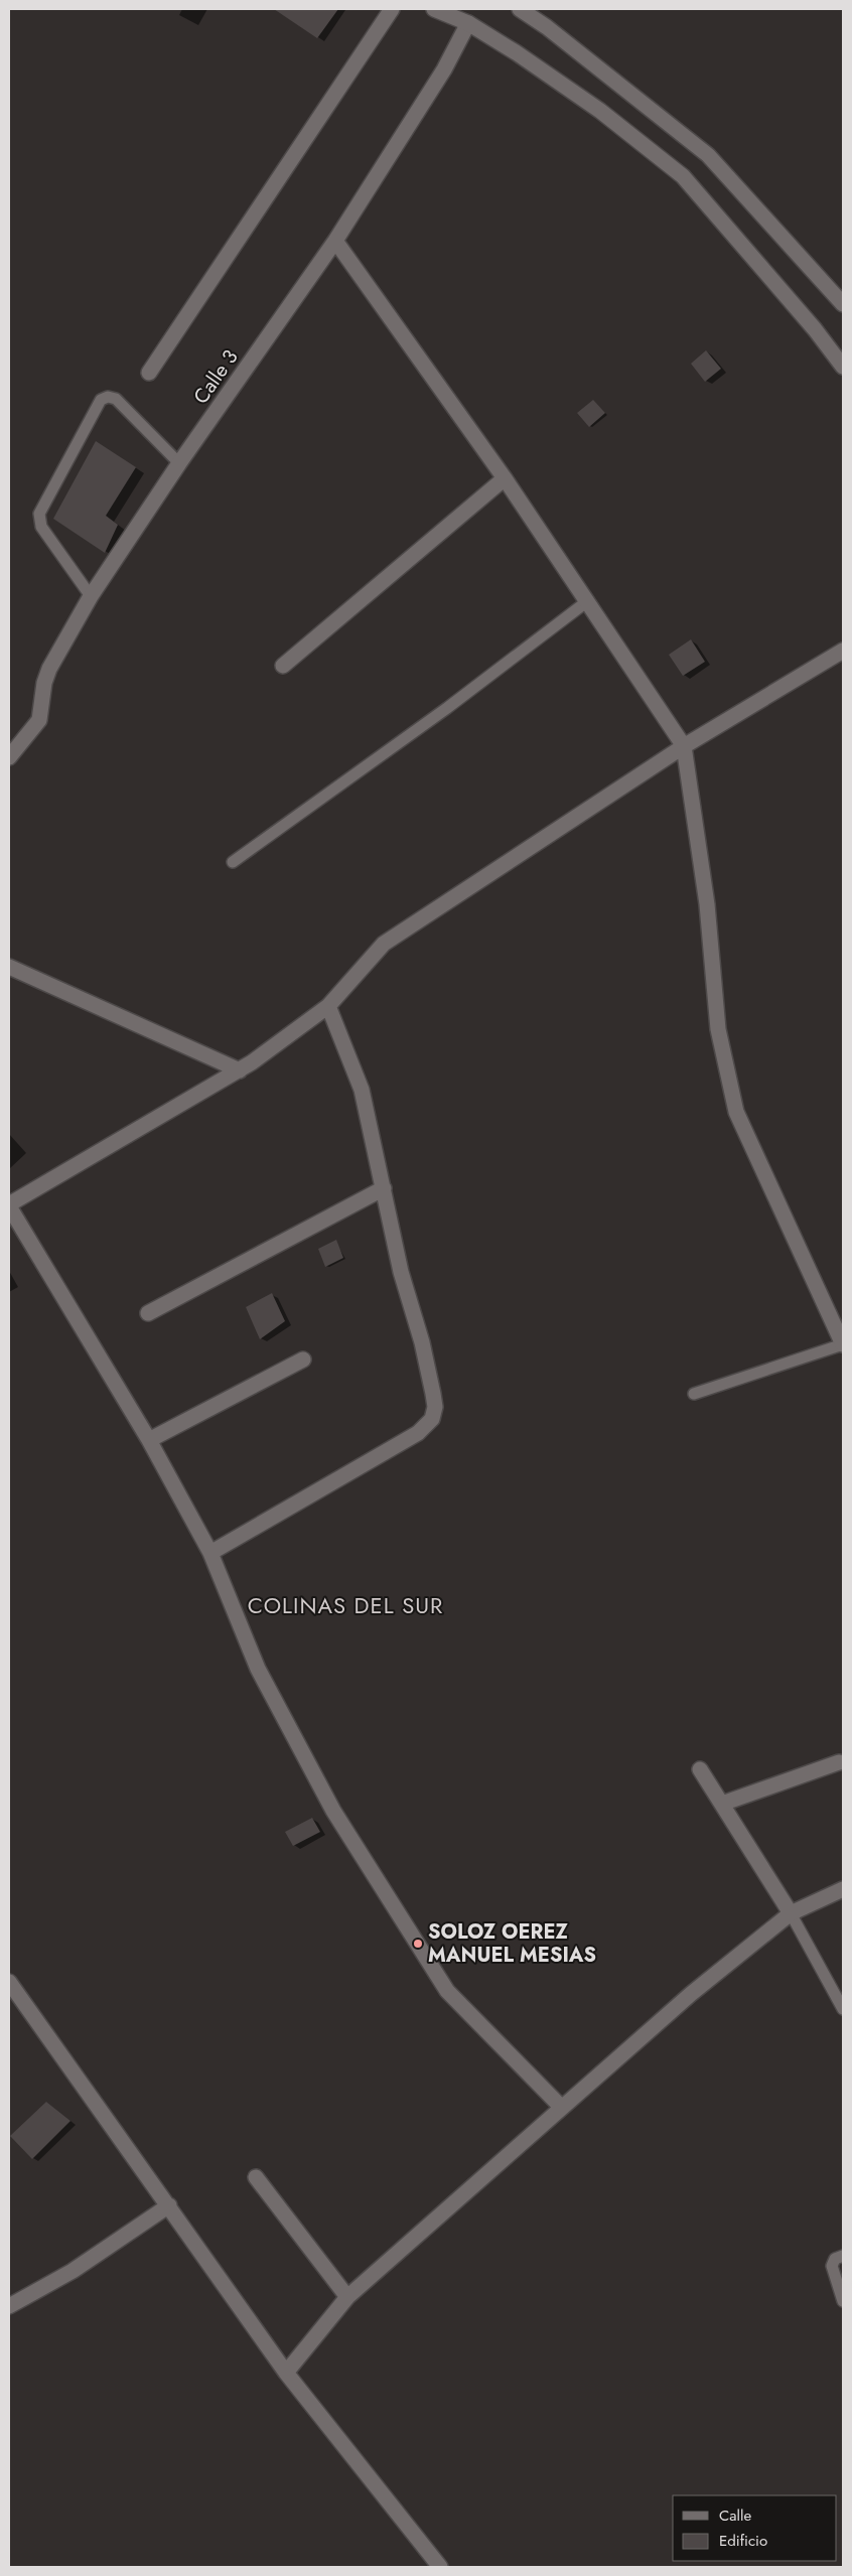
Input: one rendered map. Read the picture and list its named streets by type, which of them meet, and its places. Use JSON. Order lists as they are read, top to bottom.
{
  "streets": {
    "street": ["Calle 3"]
  },
  "districts": ["COLINAS DEL SUR"],
  "places": ["SOLOZ OEREZ MANUEL MESIAS"],
  "legend": ["Calle", "Edificio"]
}
